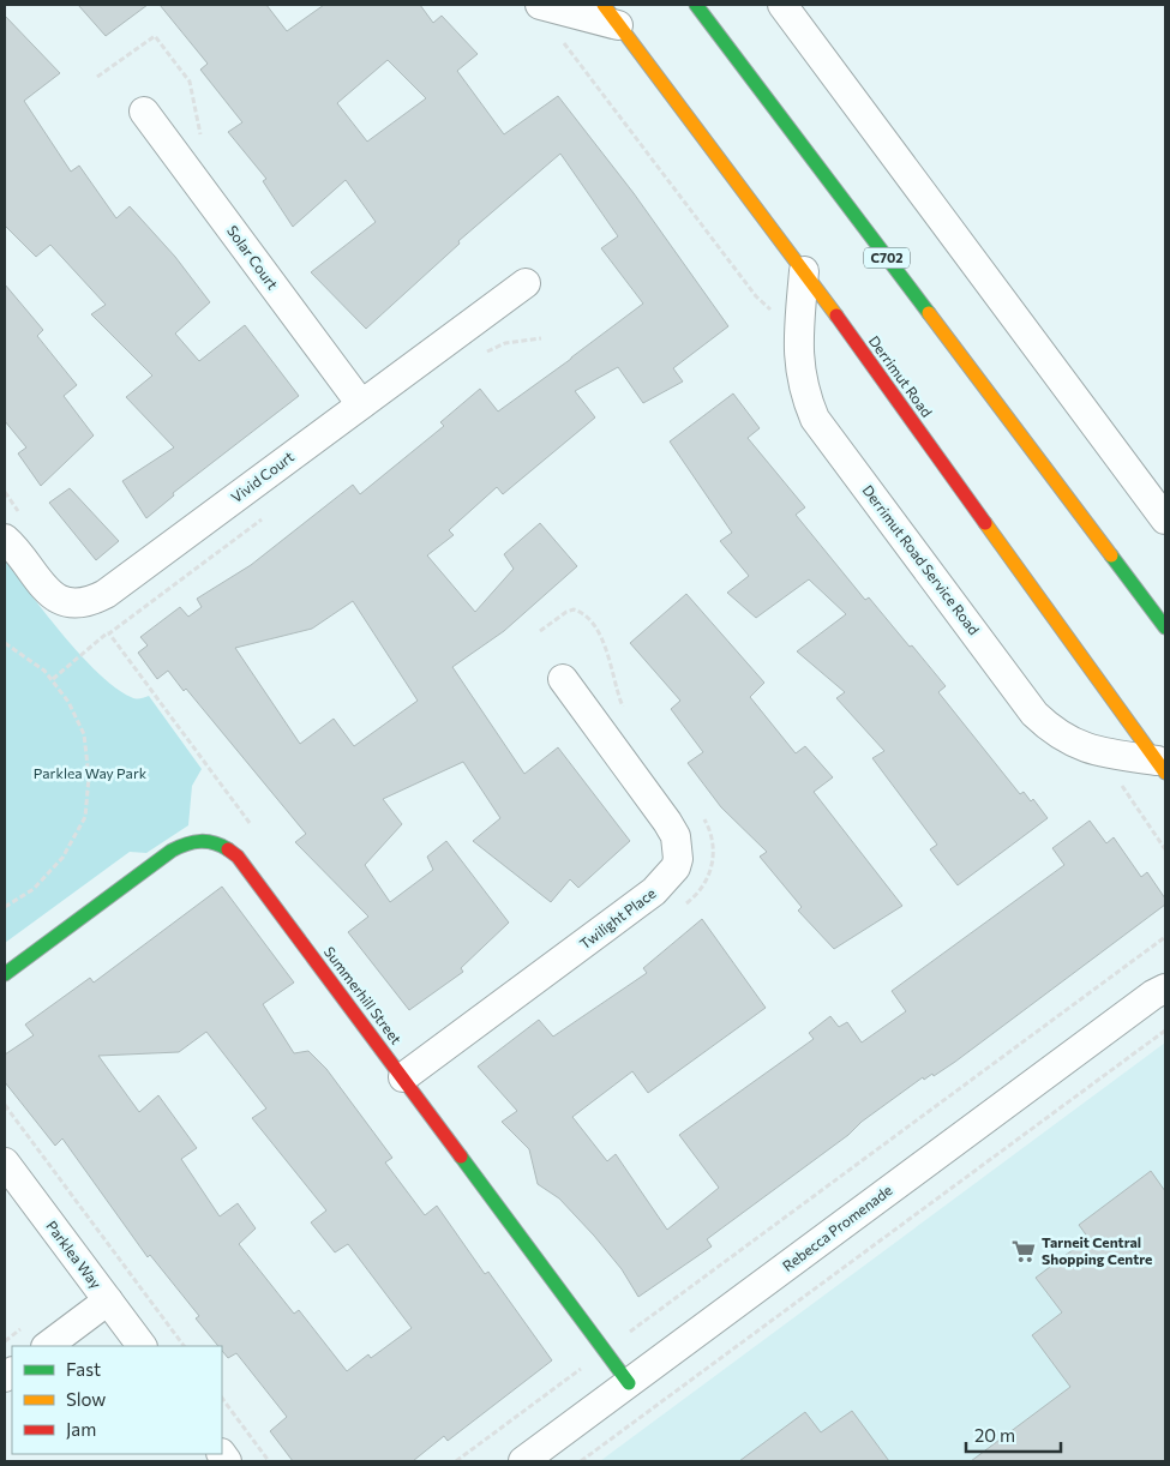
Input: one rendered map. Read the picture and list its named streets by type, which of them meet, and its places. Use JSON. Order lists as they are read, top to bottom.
{
  "streets": {
    "main road": ["C702", "Derrimut Road", "Summerhill Street"],
    "street": [
      "Solar Court",
      "Vivid Court",
      "Derrimut Road Service Road",
      "Twilight Place",
      "Rebecca Promenade",
      "Parklea Way"
    ]
  },
  "crossings": [
    ["Solar Court", "Vivid Court"],
    ["Derrimut Road", "Derrimut Road Service Road"],
    ["Twilight Place", "Summerhill Street"],
    ["Summerhill Street", "Rebecca Promenade"]
  ],
  "parks": ["Parklea Way Park"],
  "places": {
    "supermarket": ["Tarneit Central Shopping Centre"]
  },
  "legend": ["Fast", "Slow", "Jam"],
  "scale_bar": "20 m"
}
